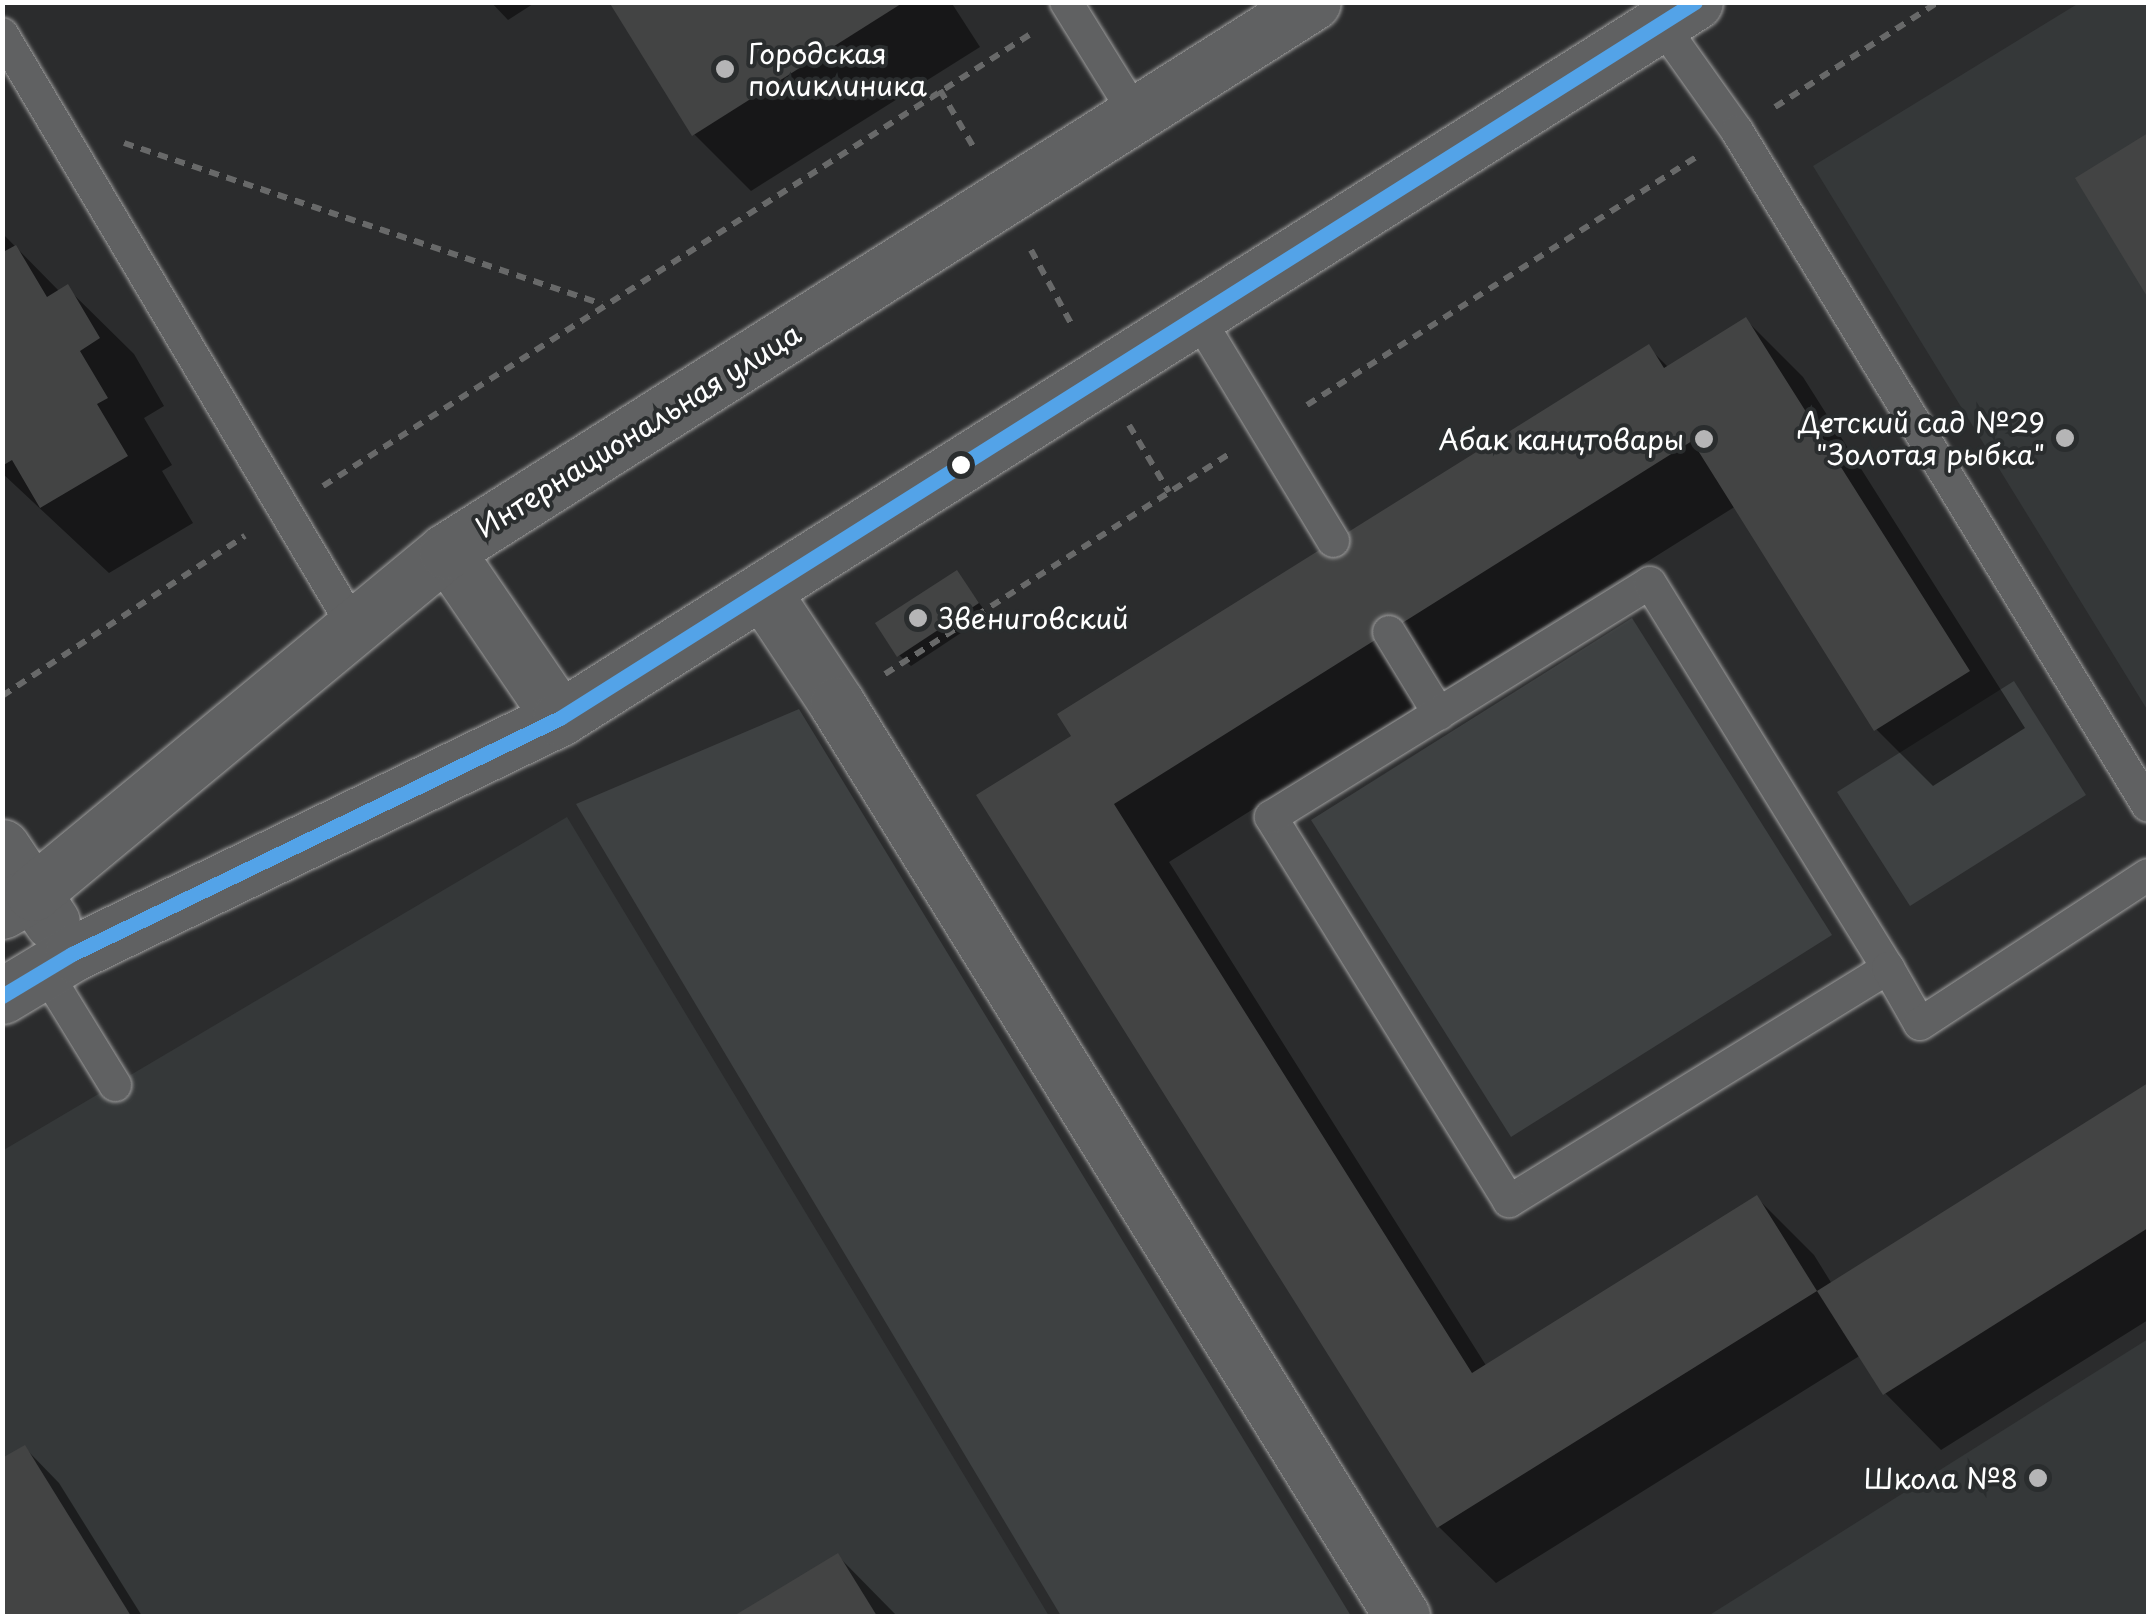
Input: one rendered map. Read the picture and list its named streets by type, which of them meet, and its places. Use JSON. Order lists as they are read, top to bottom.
{
  "streets": {
    "street": ["Интернациональная улица"]
  },
  "places": [
    "Городская поликлиника",
    "Детский сад №29 \"Золотая рыбка\"",
    "Абак канцтовары",
    "Звениговский",
    "Школа №8"
  ]
}
